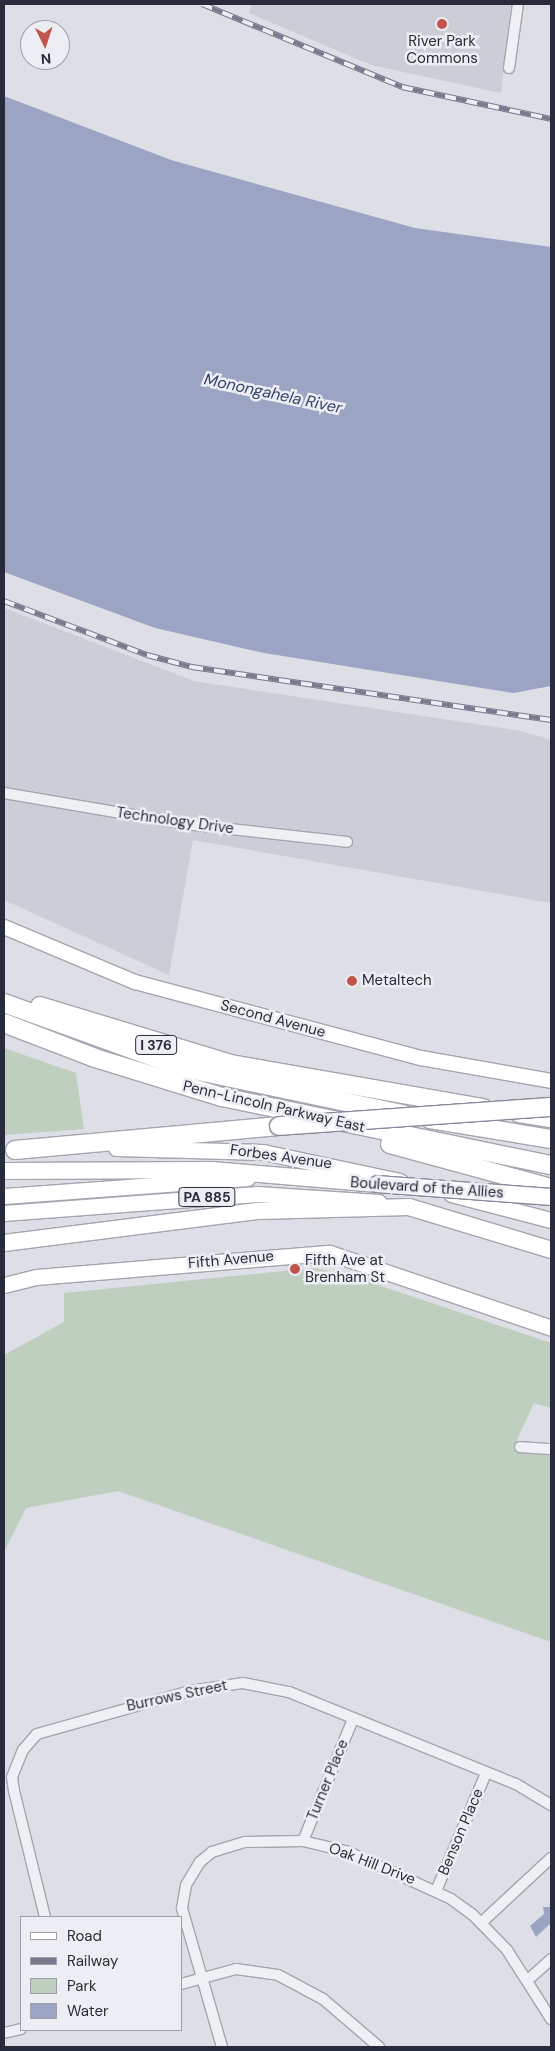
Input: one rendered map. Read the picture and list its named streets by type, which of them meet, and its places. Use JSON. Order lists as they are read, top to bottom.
{
  "streets": {
    "highway": [
      "I 376",
      "Penn-Lincoln Parkway East",
      "Boulevard of the Allies",
      "PA 885"
    ],
    "main road": ["Second Avenue", "Forbes Avenue", "Fifth Avenue"],
    "street": [
      "Technology Drive",
      "Burrows Street",
      "Turner Place",
      "Benson Place",
      "Oak Hill Drive"
    ]
  },
  "crossings": [
    ["Burrows Street", "Turner Place"],
    ["Burrows Street", "Benson Place"],
    ["Turner Place", "Oak Hill Drive"],
    ["Benson Place", "Oak Hill Drive"]
  ],
  "water": ["Monongahela River"],
  "places": ["River Park Commons", "Metaltech", "Fifth Ave at Brenham St"],
  "legend": [
    "Road",
    "Railway",
    "Park",
    "Water"
  ],
  "north": "bottom"
}
